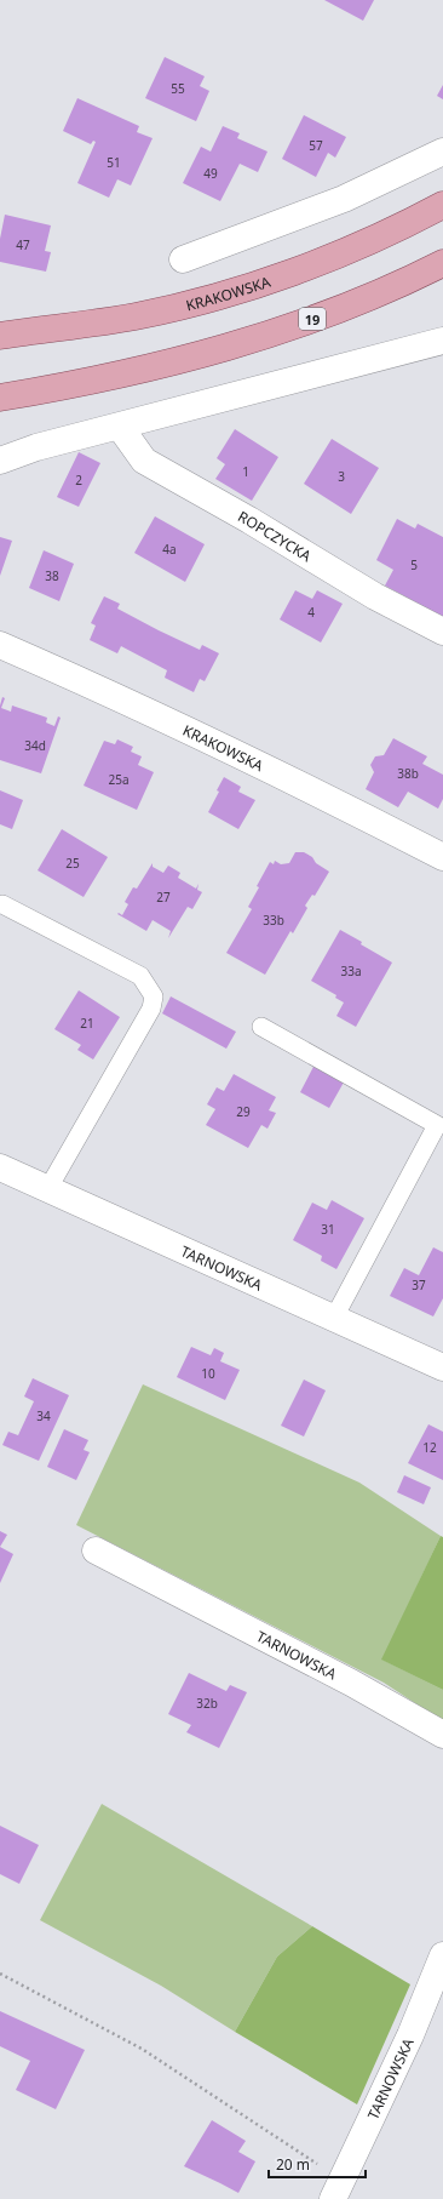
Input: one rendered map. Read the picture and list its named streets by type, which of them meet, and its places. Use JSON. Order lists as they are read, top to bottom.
{
  "streets": {
    "main road": ["KRAKOWSKA", "19"],
    "street": ["ROPCZYCKA", "TARNOWSKA"]
  },
  "house_numbers": [
    "55",
    "57",
    "51",
    "49",
    "47",
    "1",
    "3",
    "2",
    "4a",
    "5",
    "38",
    "4",
    "34d",
    "38b",
    "25a",
    "25",
    "27",
    "33b",
    "33a",
    "21",
    "29",
    "31",
    "37",
    "10",
    "34",
    "12",
    "32b"
  ],
  "scale_bar": "20 m"
}
